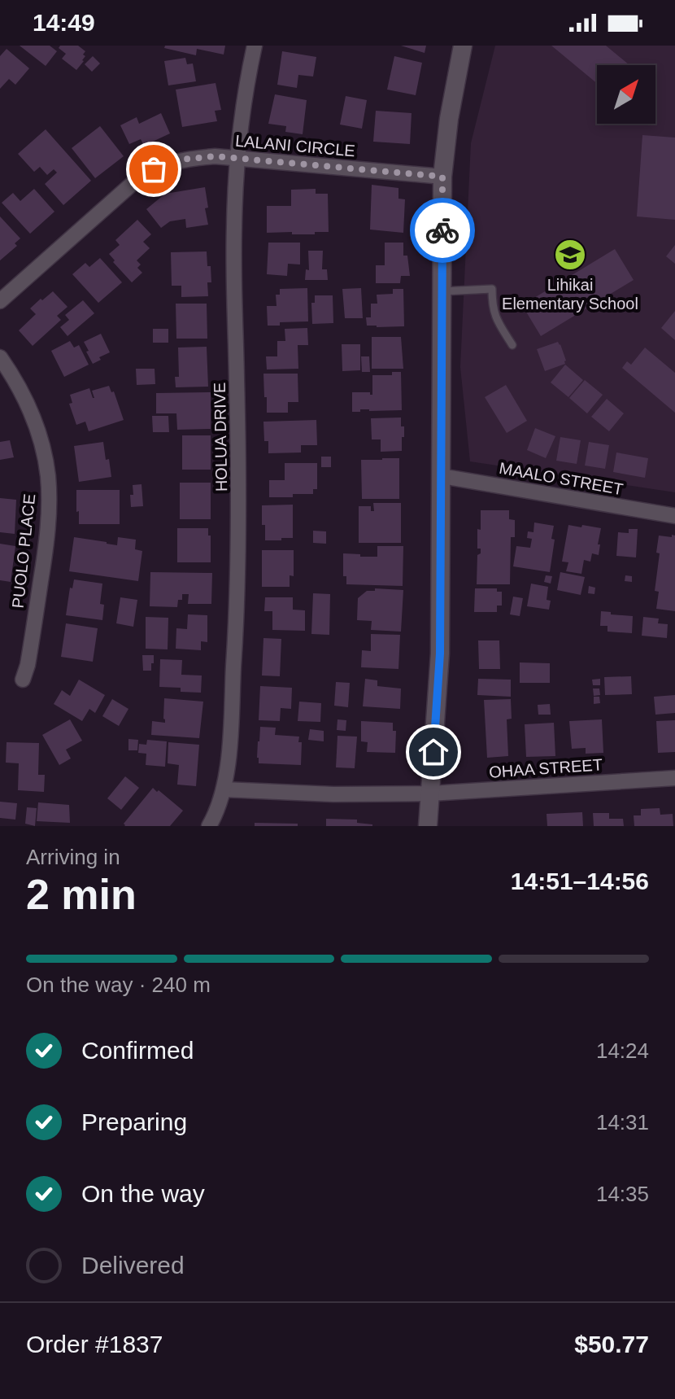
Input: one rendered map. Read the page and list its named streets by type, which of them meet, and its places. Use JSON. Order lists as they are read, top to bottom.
{
  "streets": {
    "street": [
      "LALANI CIRCLE",
      "HOLUA DRIVE",
      "MAALO STREET",
      "PUOLO PLACE",
      "OHAA STREET"
    ]
  },
  "crossings": [
    ["LALANI CIRCLE", "HOLUA DRIVE"],
    ["HOLUA DRIVE", "OHAA STREET"]
  ],
  "places": {
    "school or university": ["Lihikai Elementary School"]
  },
  "north": "top right",
  "page": {
    "status": "14:49",
    "heading": ["2 min", "Arriving in", "14:51–14:56"],
    "panel": ["Order #1837", "$50.77"],
    "bar": "On the way · 240 m",
    "list": [
      ["Confirmed", "14:24"],
      ["Preparing", "14:31"],
      ["On the way", "14:35"],
      "Delivered"
    ]
  }
}
